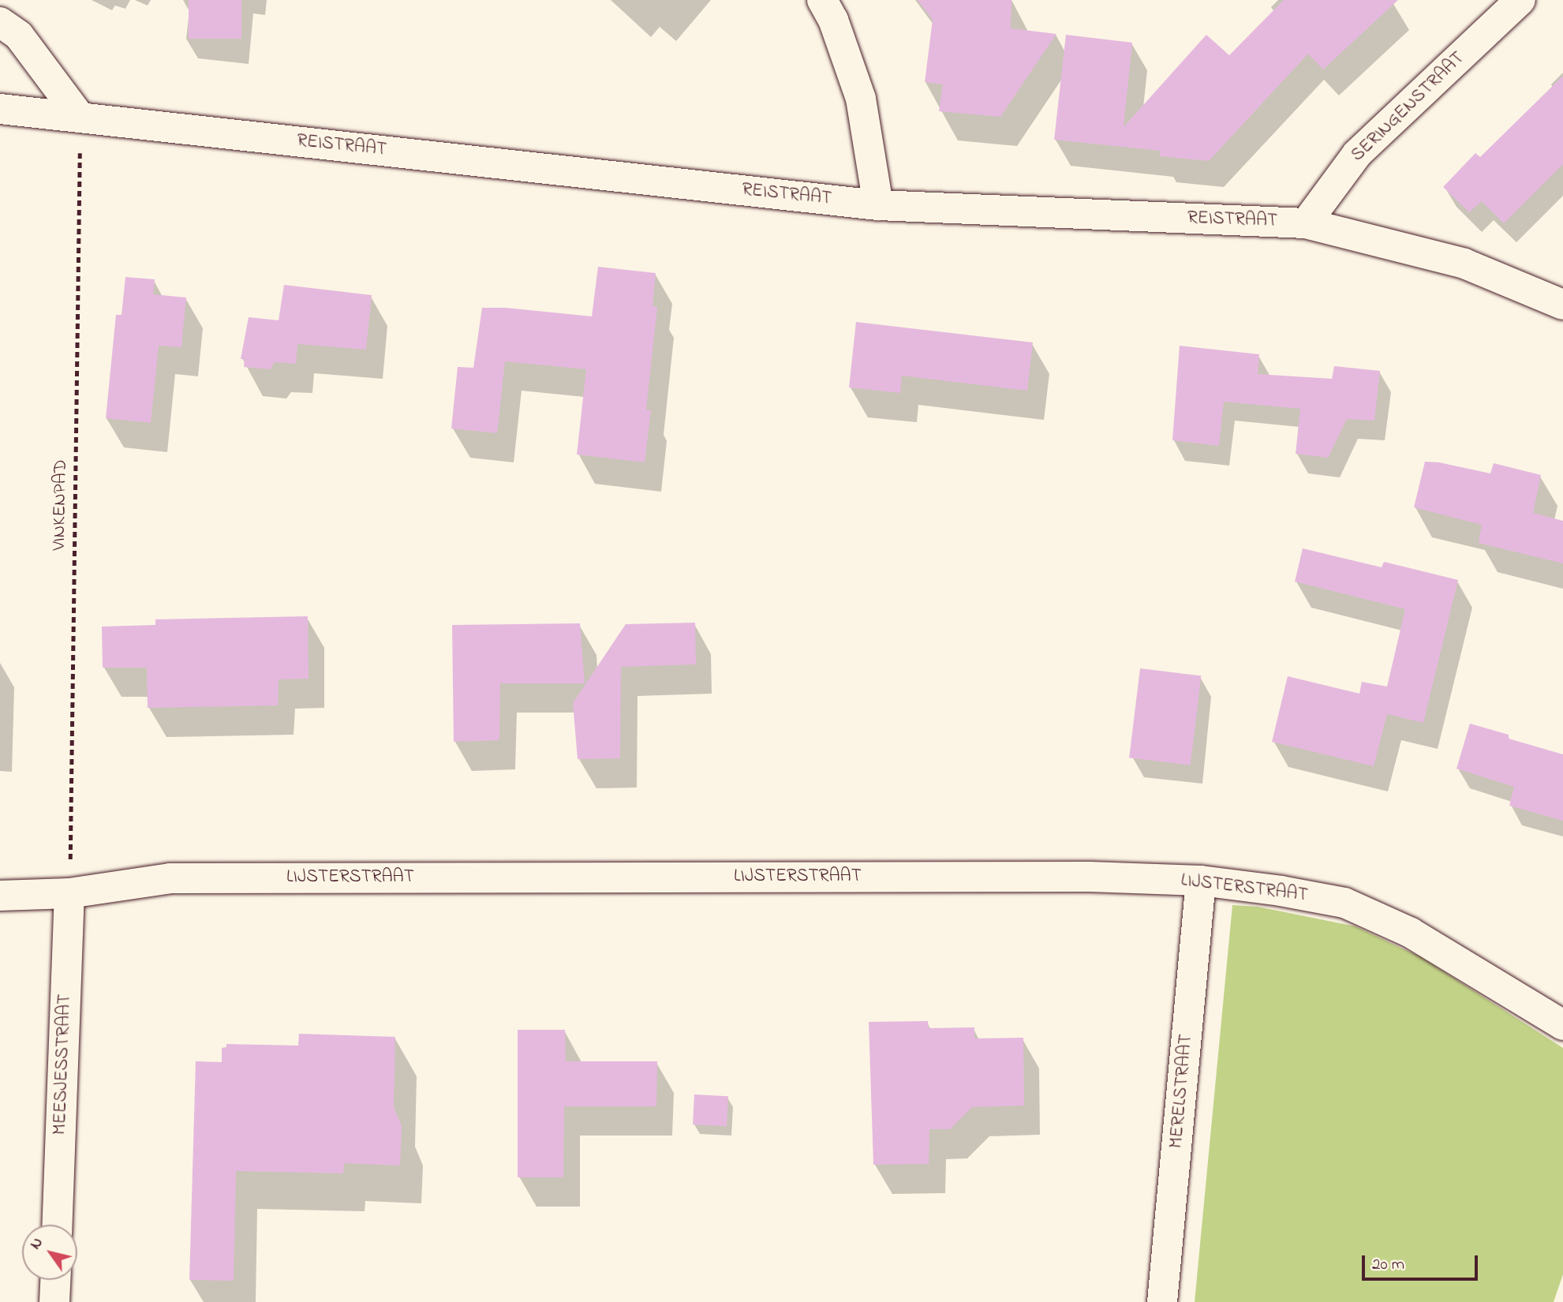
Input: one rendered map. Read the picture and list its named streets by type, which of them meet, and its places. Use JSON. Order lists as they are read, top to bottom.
{
  "streets": {
    "street": [
      "SERINGENSTRAAT",
      "REISTRAAT",
      "LIJSTERSTRAAT",
      "MEESJESSTRAAT",
      "MERELSTRAAT"
    ],
    "path": ["VINKENPAD"]
  },
  "crossings": [
    ["SERINGENSTRAAT", "REISTRAAT"],
    ["REISTRAAT", "VINKENPAD"],
    ["VINKENPAD", "LIJSTERSTRAAT"],
    ["VINKENPAD", "MEESJESSTRAAT"],
    ["LIJSTERSTRAAT", "MEESJESSTRAAT"],
    ["LIJSTERSTRAAT", "MERELSTRAAT"]
  ],
  "scale_bar": "20 m",
  "north": "top left"
}
